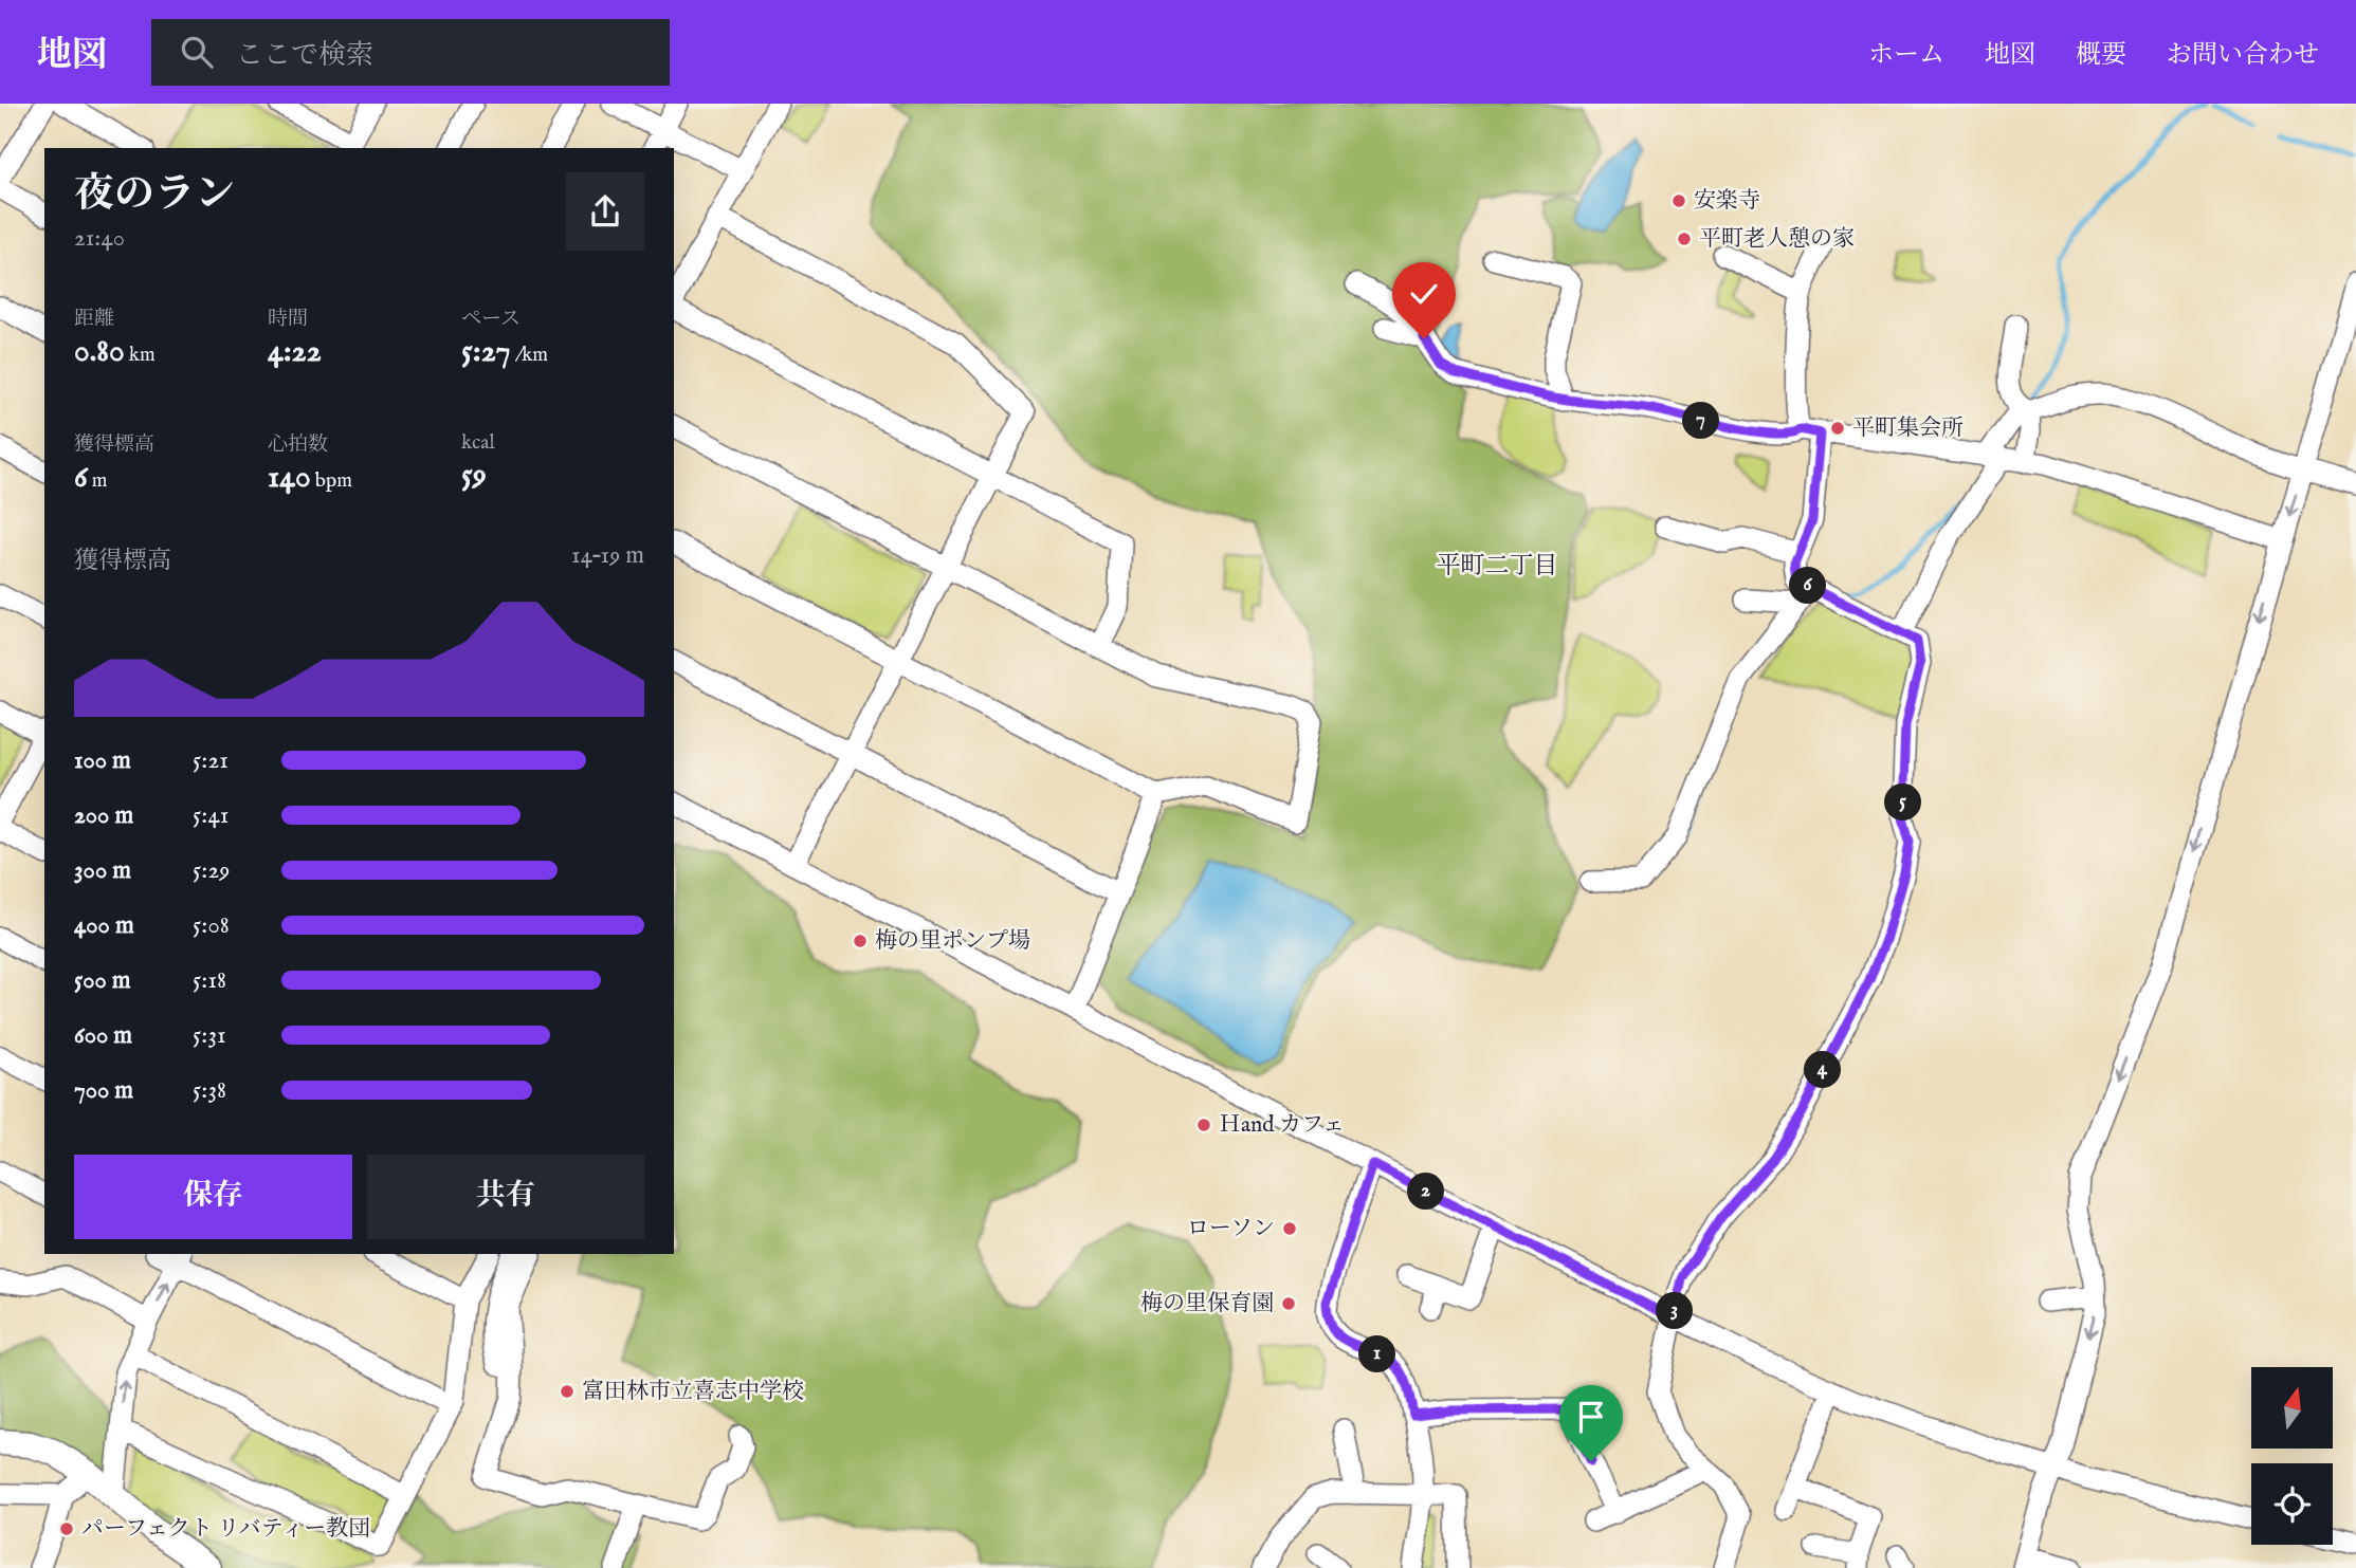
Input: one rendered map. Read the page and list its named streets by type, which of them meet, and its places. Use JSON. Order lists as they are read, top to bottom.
{
  "districts": ["平町二丁目"],
  "places": [
    "安楽寺",
    "平町老人憩の家",
    "平町集会所",
    "梅の里ポンプ場",
    "Ｈand カフェ",
    "ローソン",
    "梅の里保育園",
    "富田林市立喜志中学校",
    "パーフェクト リバティー教団"
  ],
  "north": "top",
  "page": {
    "header": "地図",
    "search": "ここで検索",
    "nav": [
      "ホーム",
      "地図",
      "概要",
      "お問い合わせ"
    ],
    "heading": ["夜のラン", "21:40"],
    "stats": [
      ["距離", "0.80 km"],
      ["時間", "4:22"],
      ["ペース", "5:27 /km"],
      ["獲得標高", "6 m"],
      ["心拍数", "140 bpm"],
      ["kcal", "59"]
    ],
    "pins": [
      "7",
      "6",
      "5",
      "4",
      "2",
      "3",
      "1"
    ],
    "chart": ["獲得標高", "14–19 m"],
    "list": [
      {
        "name": "100 m",
        "note": "5:21"
      },
      {
        "name": "200 m",
        "note": "5:41"
      },
      {
        "name": "300 m",
        "note": "5:29"
      },
      {
        "name": "400 m",
        "note": "5:08"
      },
      {
        "name": "500 m",
        "note": "5:18"
      },
      {
        "name": "600 m",
        "note": "5:31"
      },
      {
        "name": "700 m",
        "note": "5:38"
      }
    ],
    "buttons": ["保存", "共有"]
  }
}
